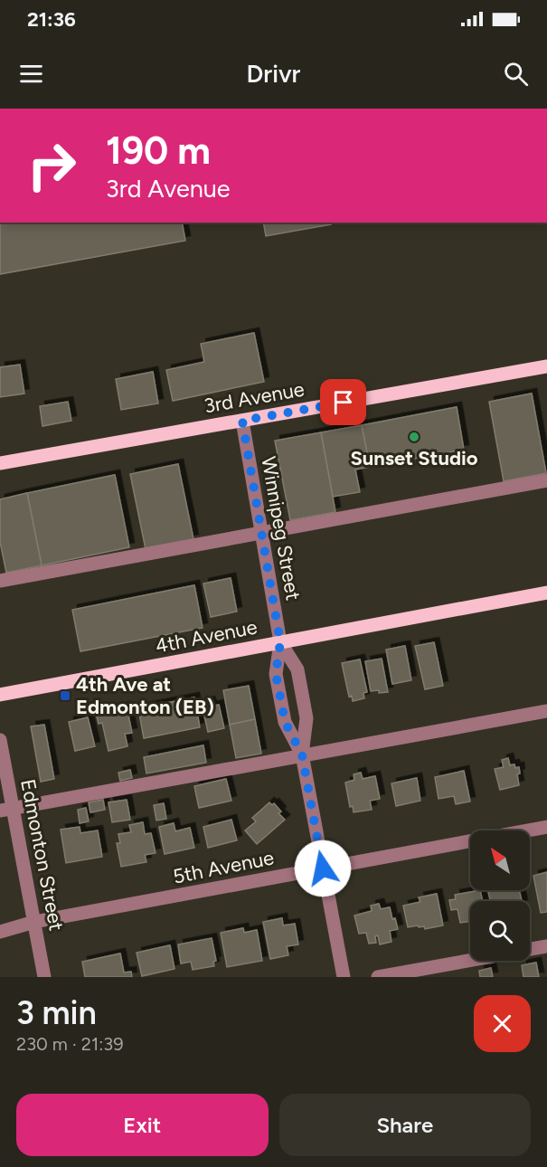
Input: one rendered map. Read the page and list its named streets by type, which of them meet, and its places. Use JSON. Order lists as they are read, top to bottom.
{
  "streets": {
    "main road": ["3rd Avenue", "4th Avenue"],
    "street": ["Winnipeg Street", "Edmonton Street", "5th Avenue"]
  },
  "crossings": [
    ["3rd Avenue", "Winnipeg Street"],
    ["Winnipeg Street", "4th Avenue"],
    ["Winnipeg Street", "5th Avenue"],
    ["Edmonton Street", "5th Avenue"]
  ],
  "places": {
    "other": ["Sunset Studio"],
    "transit": ["4th Ave at Edmonton (EB)"]
  },
  "north": "top left",
  "page": {
    "status": "21:36",
    "header": "Drivr",
    "turn": ["190 m", "3rd Avenue"],
    "heading": ["3 min", "230 m · 21:39"],
    "buttons": ["Exit", "Share"]
  }
}
